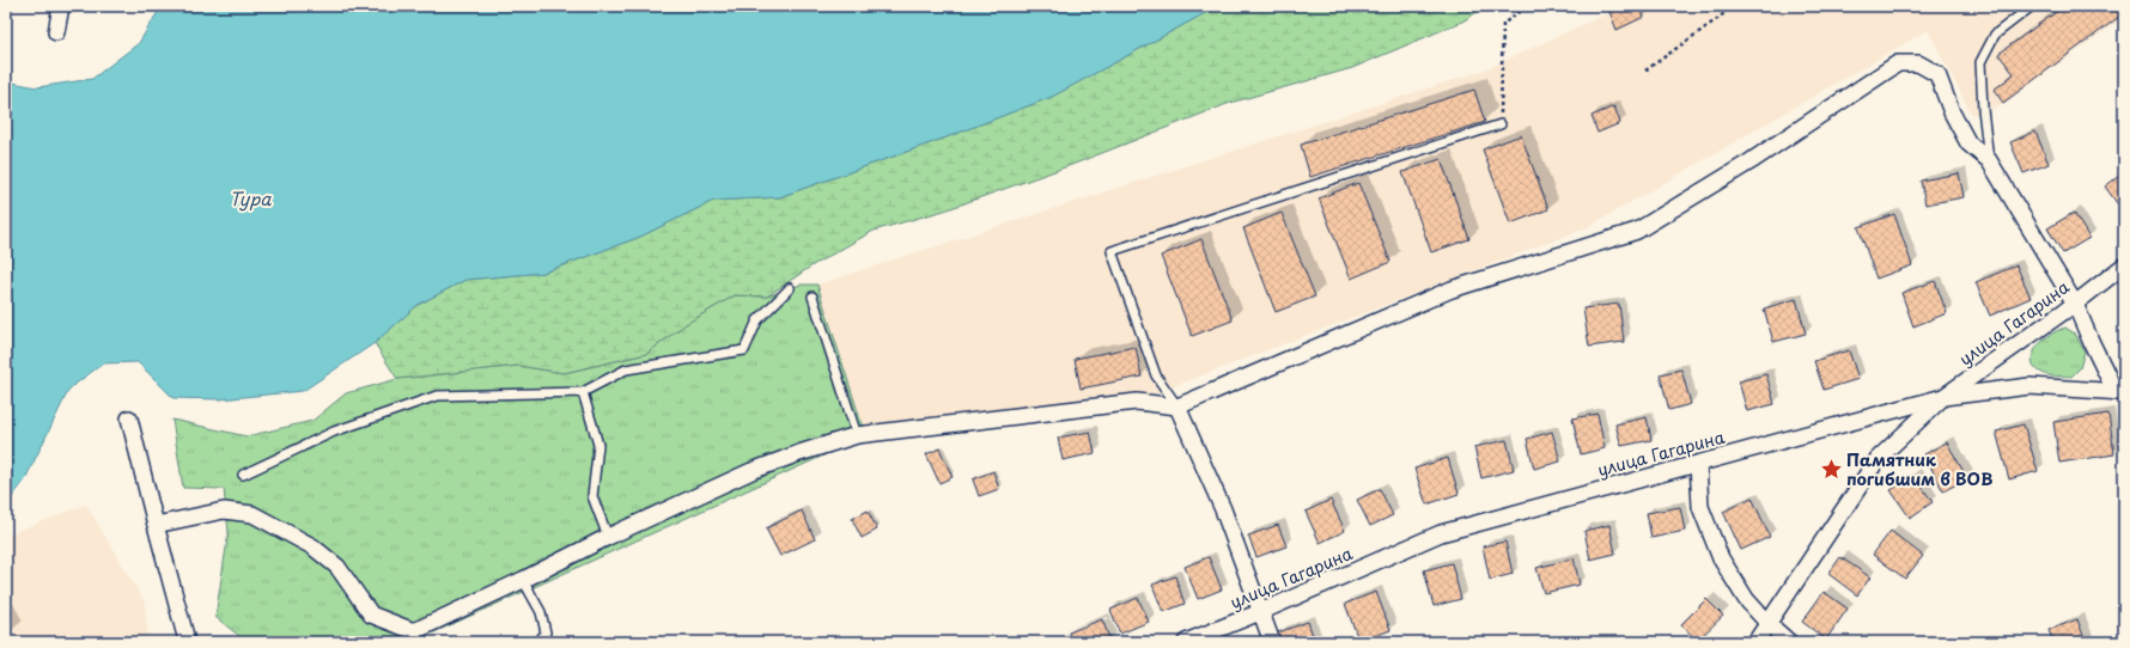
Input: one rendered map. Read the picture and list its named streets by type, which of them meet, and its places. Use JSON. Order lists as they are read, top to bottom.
{
  "streets": {
    "street": ["улица Гагарина"]
  },
  "water": ["Тура"],
  "places": {
    "place": ["Памятник погибшим в ВОВ"]
  }
}
